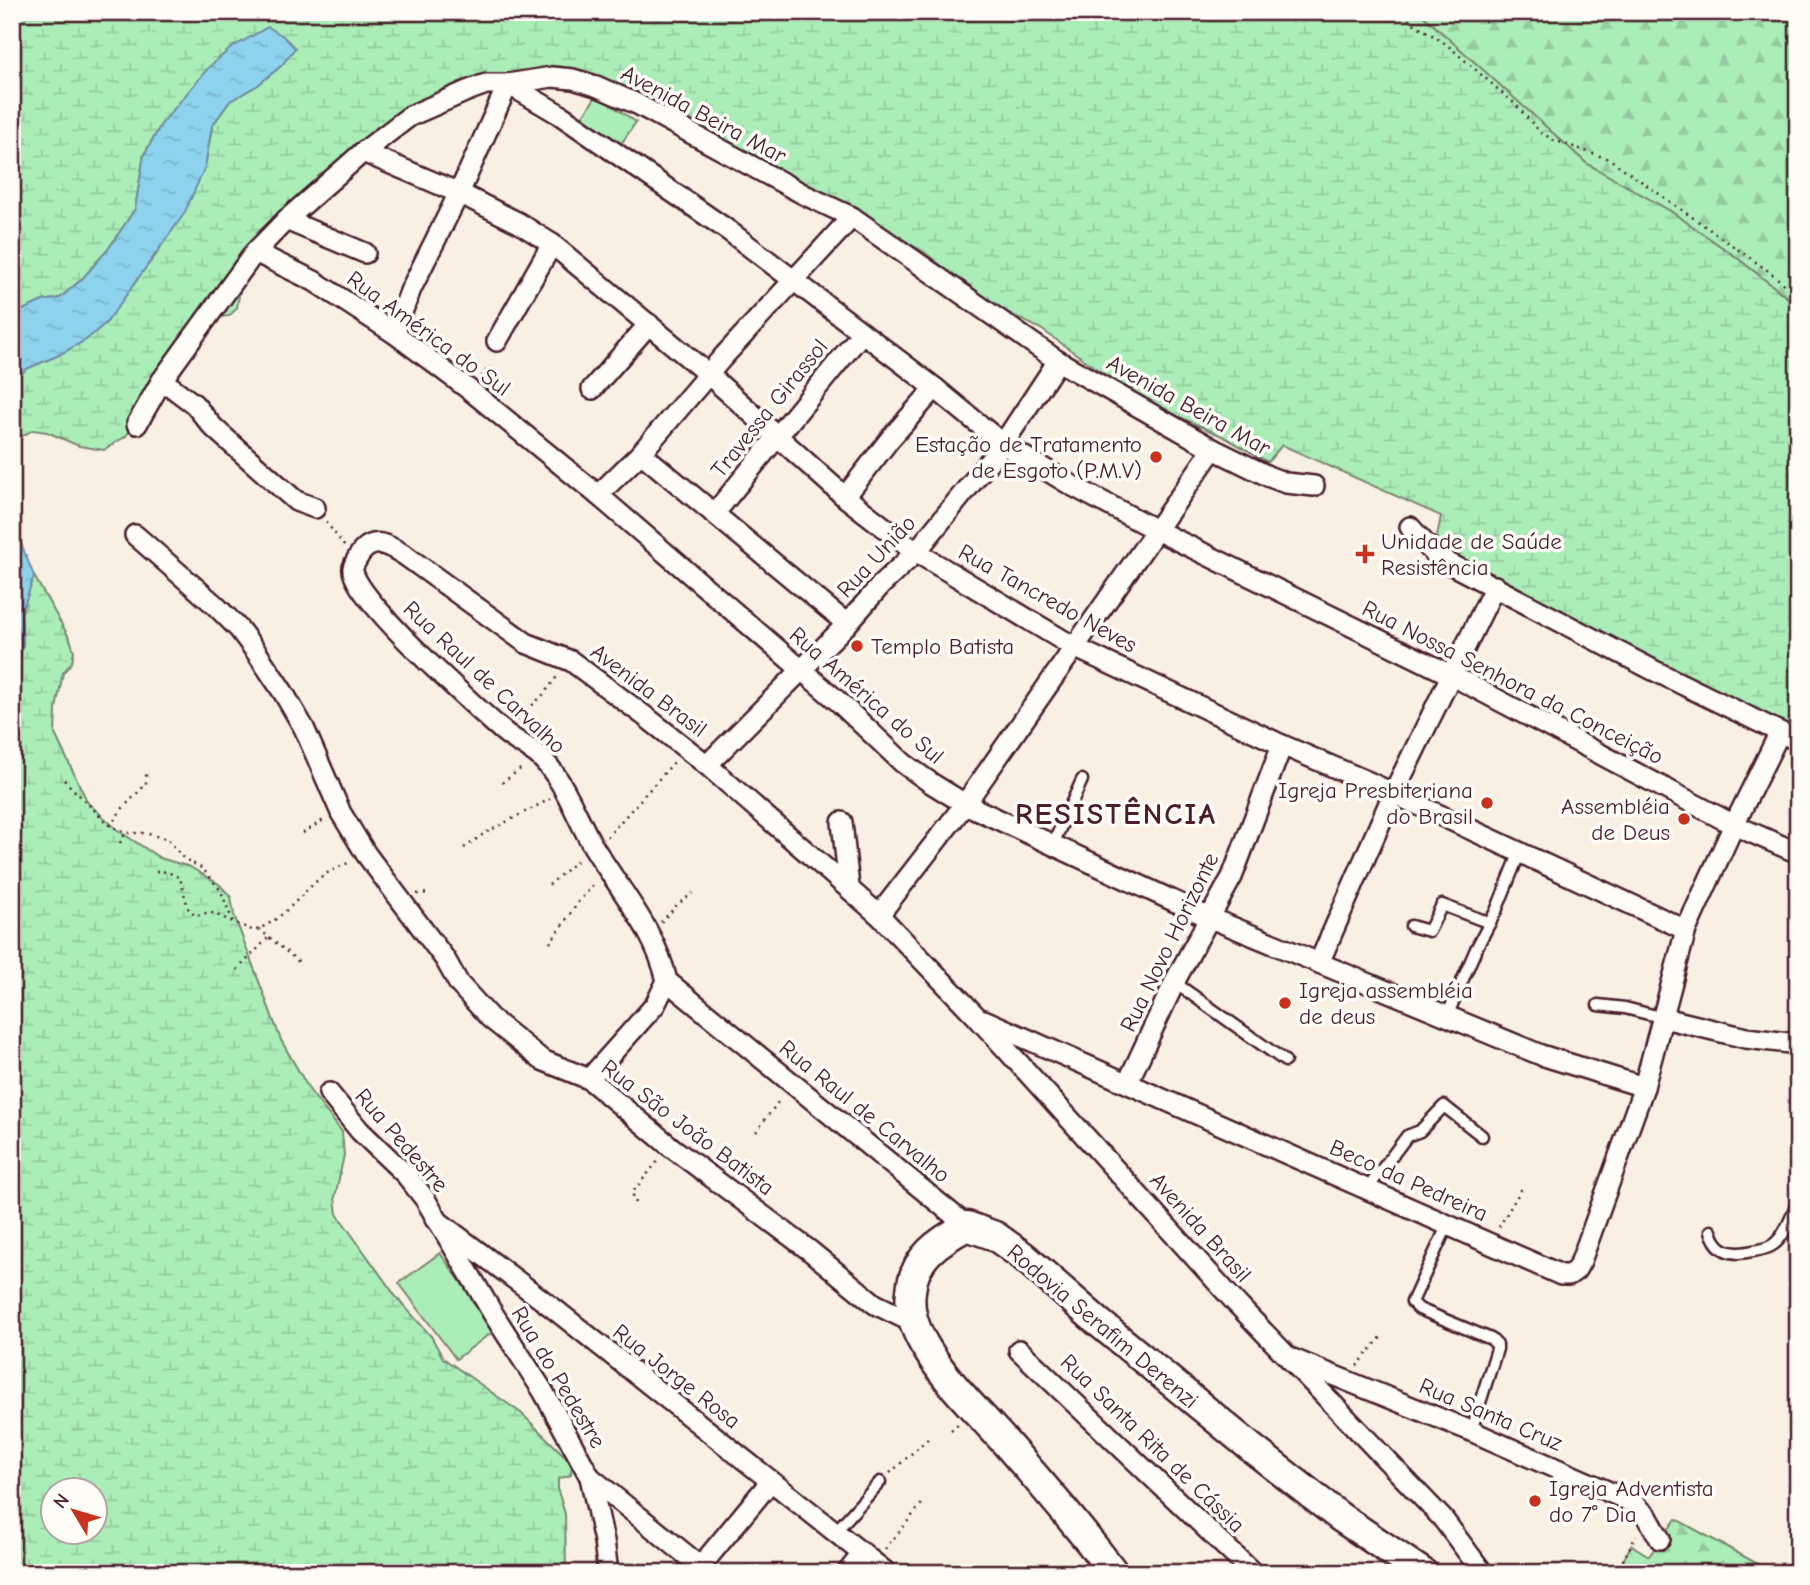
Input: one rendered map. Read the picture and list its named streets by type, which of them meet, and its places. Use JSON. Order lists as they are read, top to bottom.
{
  "streets": {
    "main road": ["Rodovia Serafim Derenzi"],
    "street": [
      "Avenida Beira Mar",
      "Rua América do Sul",
      "Travessa Girassol",
      "Rua União",
      "Rua Tancredo Neves",
      "Rua Raul de Carvalho",
      "Rua Nossa Senhora da Conceição",
      "Avenida Brasil",
      "Rua Novo Horizonte",
      "Rua São João Batista",
      "Rua Pedestre",
      "Beco da Pedreira",
      "Rua Jorge Rosa",
      "Rua do Pedestre",
      "Rua Santa Cruz",
      "Rua Santa Rita de Cássia"
    ]
  },
  "crossings": [
    ["Avenida Beira Mar", "Rua América do Sul"],
    ["Avenida Beira Mar", "Rua União"],
    ["Avenida Beira Mar", "Rua Tancredo Neves"],
    ["Rua América do Sul", "Rua União"],
    ["Rua América do Sul", "Rua Novo Horizonte"],
    ["Rua América do Sul", "Beco da Pedreira"],
    ["Travessa Girassol", "Rua Tancredo Neves"],
    ["Rua União", "Rua Tancredo Neves"],
    ["Rua União", "Rua Nossa Senhora da Conceição"],
    ["Rua União", "Avenida Brasil"],
    ["Rua Tancredo Neves", "Rua Novo Horizonte"],
    ["Rua Tancredo Neves", "Beco da Pedreira"],
    ["Rua Raul de Carvalho", "Avenida Brasil"],
    ["Rua Raul de Carvalho", "Rodovia Serafim Derenzi"],
    ["Rua Nossa Senhora da Conceição", "Beco da Pedreira"],
    ["Avenida Brasil", "Beco da Pedreira"],
    ["Avenida Brasil", "Rua Santa Cruz"],
    ["Rua Novo Horizonte", "Beco da Pedreira"],
    ["Rua Pedestre", "Rua Jorge Rosa"],
    ["Rua Pedestre", "Rua do Pedestre"],
    ["Rua Jorge Rosa", "Rua do Pedestre"]
  ],
  "districts": ["RESISTÊNCIA"],
  "places": {
    "other": [
      "Estação de Tratamento de Esgoto (P.M.V)",
      "Templo Batista",
      "Igreja Presbiteriana do Brasil",
      "Assembléia de Deus",
      "Igreja assembléia de deus",
      "Igreja Adventista do 7˚ Dia"
    ],
    "health": ["Unidade de Saúde Resistência"]
  },
  "north": "top left"
}
